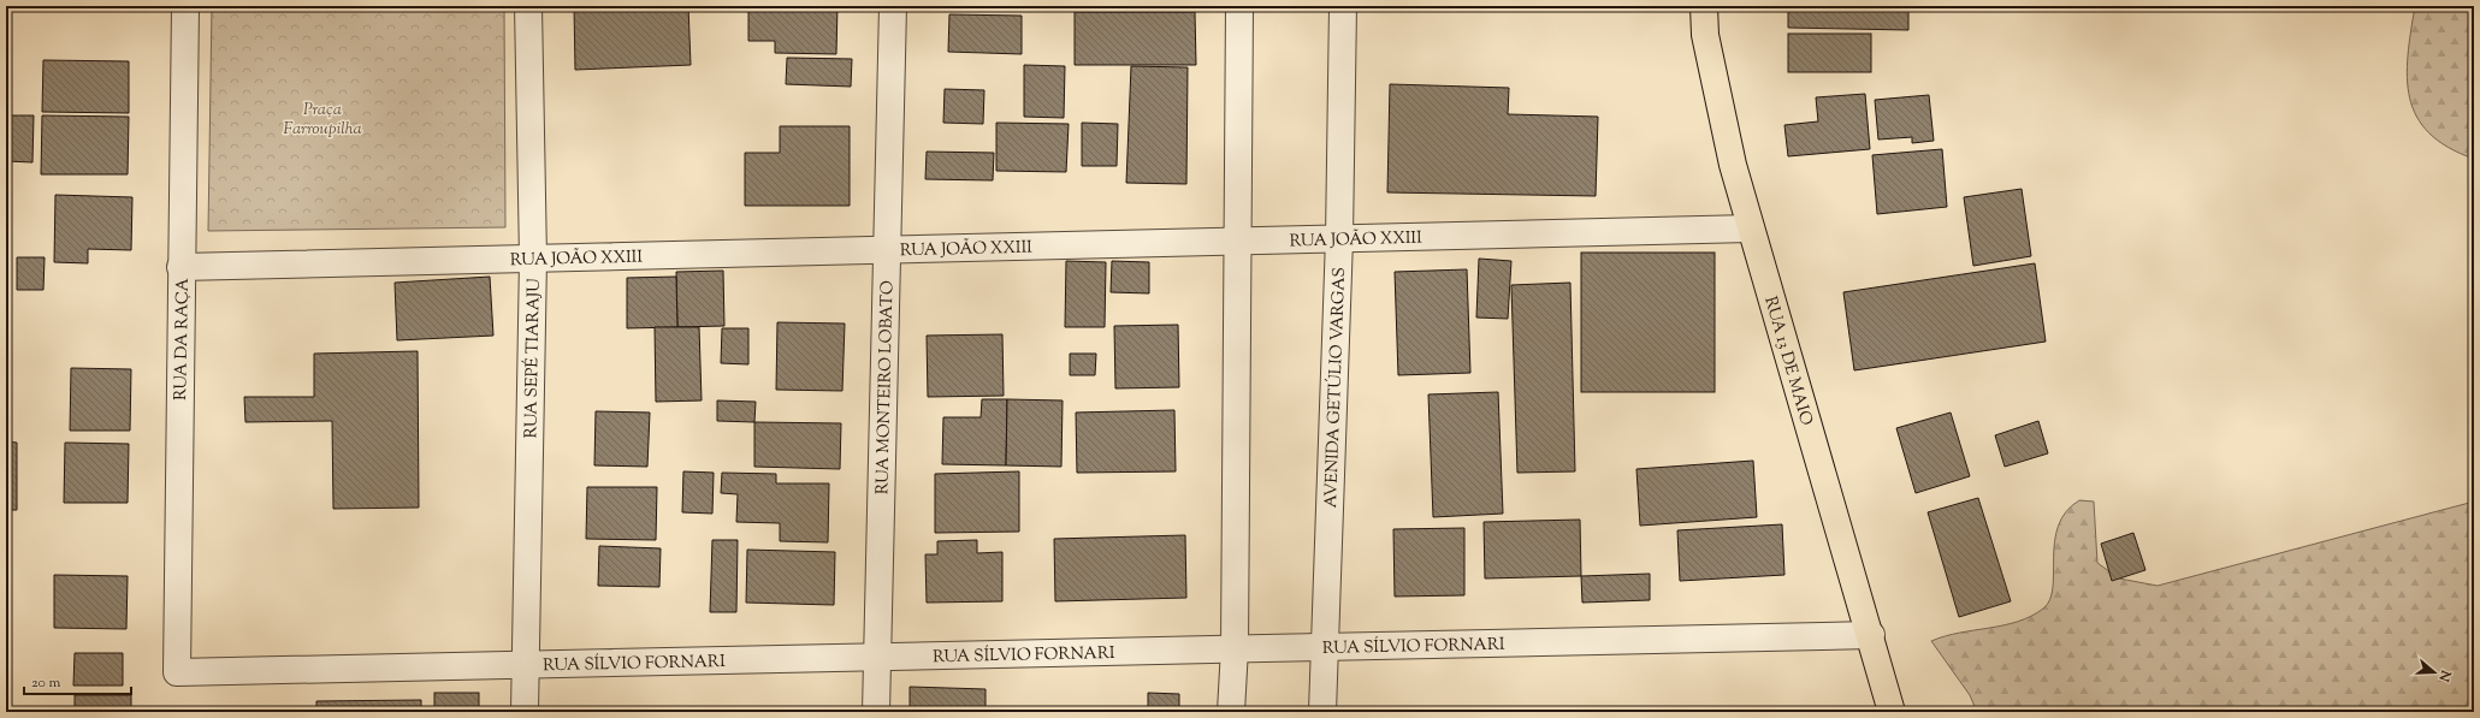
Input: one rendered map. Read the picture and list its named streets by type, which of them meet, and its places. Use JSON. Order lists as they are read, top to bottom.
{
  "streets": {
    "main road": ["RUA 13 DE MAIO"],
    "street": [
      "RUA JOÃO XXIII",
      "RUA DA RAÇA",
      "RUA SEPÉ TIARAJU",
      "RUA MONTEIRO LOBATO",
      "AVENIDA GETÚLIO VARGAS",
      "RUA SÍLVIO FORNARI"
    ]
  },
  "crossings": [
    ["RUA JOÃO XXIII", "RUA DA RAÇA"],
    ["RUA JOÃO XXIII", "RUA SEPÉ TIARAJU"],
    ["RUA JOÃO XXIII", "RUA 13 DE MAIO"],
    ["RUA JOÃO XXIII", "RUA MONTEIRO LOBATO"],
    ["RUA JOÃO XXIII", "AVENIDA GETÚLIO VARGAS"],
    ["RUA DA RAÇA", "RUA SÍLVIO FORNARI"],
    ["RUA SEPÉ TIARAJU", "RUA SÍLVIO FORNARI"],
    ["RUA 13 DE MAIO", "RUA SÍLVIO FORNARI"],
    ["RUA MONTEIRO LOBATO", "RUA SÍLVIO FORNARI"],
    ["AVENIDA GETÚLIO VARGAS", "RUA SÍLVIO FORNARI"]
  ],
  "parks": ["Praça Farroupilha"],
  "scale_bar": "20 m",
  "north": "right"
}
